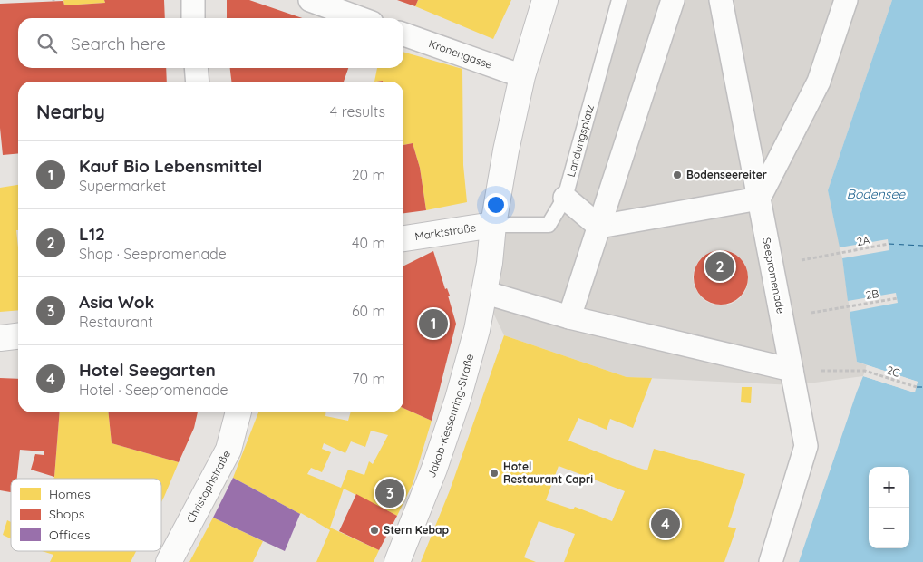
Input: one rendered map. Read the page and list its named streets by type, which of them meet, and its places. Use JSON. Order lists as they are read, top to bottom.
{
  "streets": {
    "street": [
      "Kronengasse",
      "Marktstraße",
      "Seepromenade",
      "Jakob-Kessenring-Straße",
      "Christophstraße"
    ],
    "lane": ["Landungsplatz"],
    "path": ["2A", "2B", "2C"]
  },
  "crossings": [
    ["Landungsplatz", "Marktstraße"],
    ["Landungsplatz", "Jakob-Kessenring-Straße"],
    ["Marktstraße", "Jakob-Kessenring-Straße"],
    ["2A", "Seepromenade"],
    ["Seepromenade", "2B"],
    ["Seepromenade", "2C"]
  ],
  "water": ["Bodensee"],
  "places": ["Bodenseereiter", "Hotel Restaurant Capri", "Stern Kebap"],
  "legend": ["Homes", "Shops", "Offices"],
  "page": {
    "search": "Search here",
    "heading": ["Nearby", "4 results"],
    "list": [
      {
        "mark": "1",
        "name": "Kauf Bio Lebensmittel",
        "note": "Supermarket",
        "value": "20 m"
      },
      {
        "mark": "2",
        "name": "L12",
        "note": "Shop · Seepromenade",
        "value": "40 m"
      },
      {
        "mark": "3",
        "name": "Asia Wok",
        "note": "Restaurant",
        "value": "60 m"
      },
      {
        "mark": "4",
        "name": "Hotel Seegarten",
        "note": "Hotel · Seepromenade",
        "value": "70 m"
      }
    ],
    "pins": [
      "2",
      "1",
      "3",
      "4"
    ],
    "map_buttons": ["+", "−"]
  }
}
